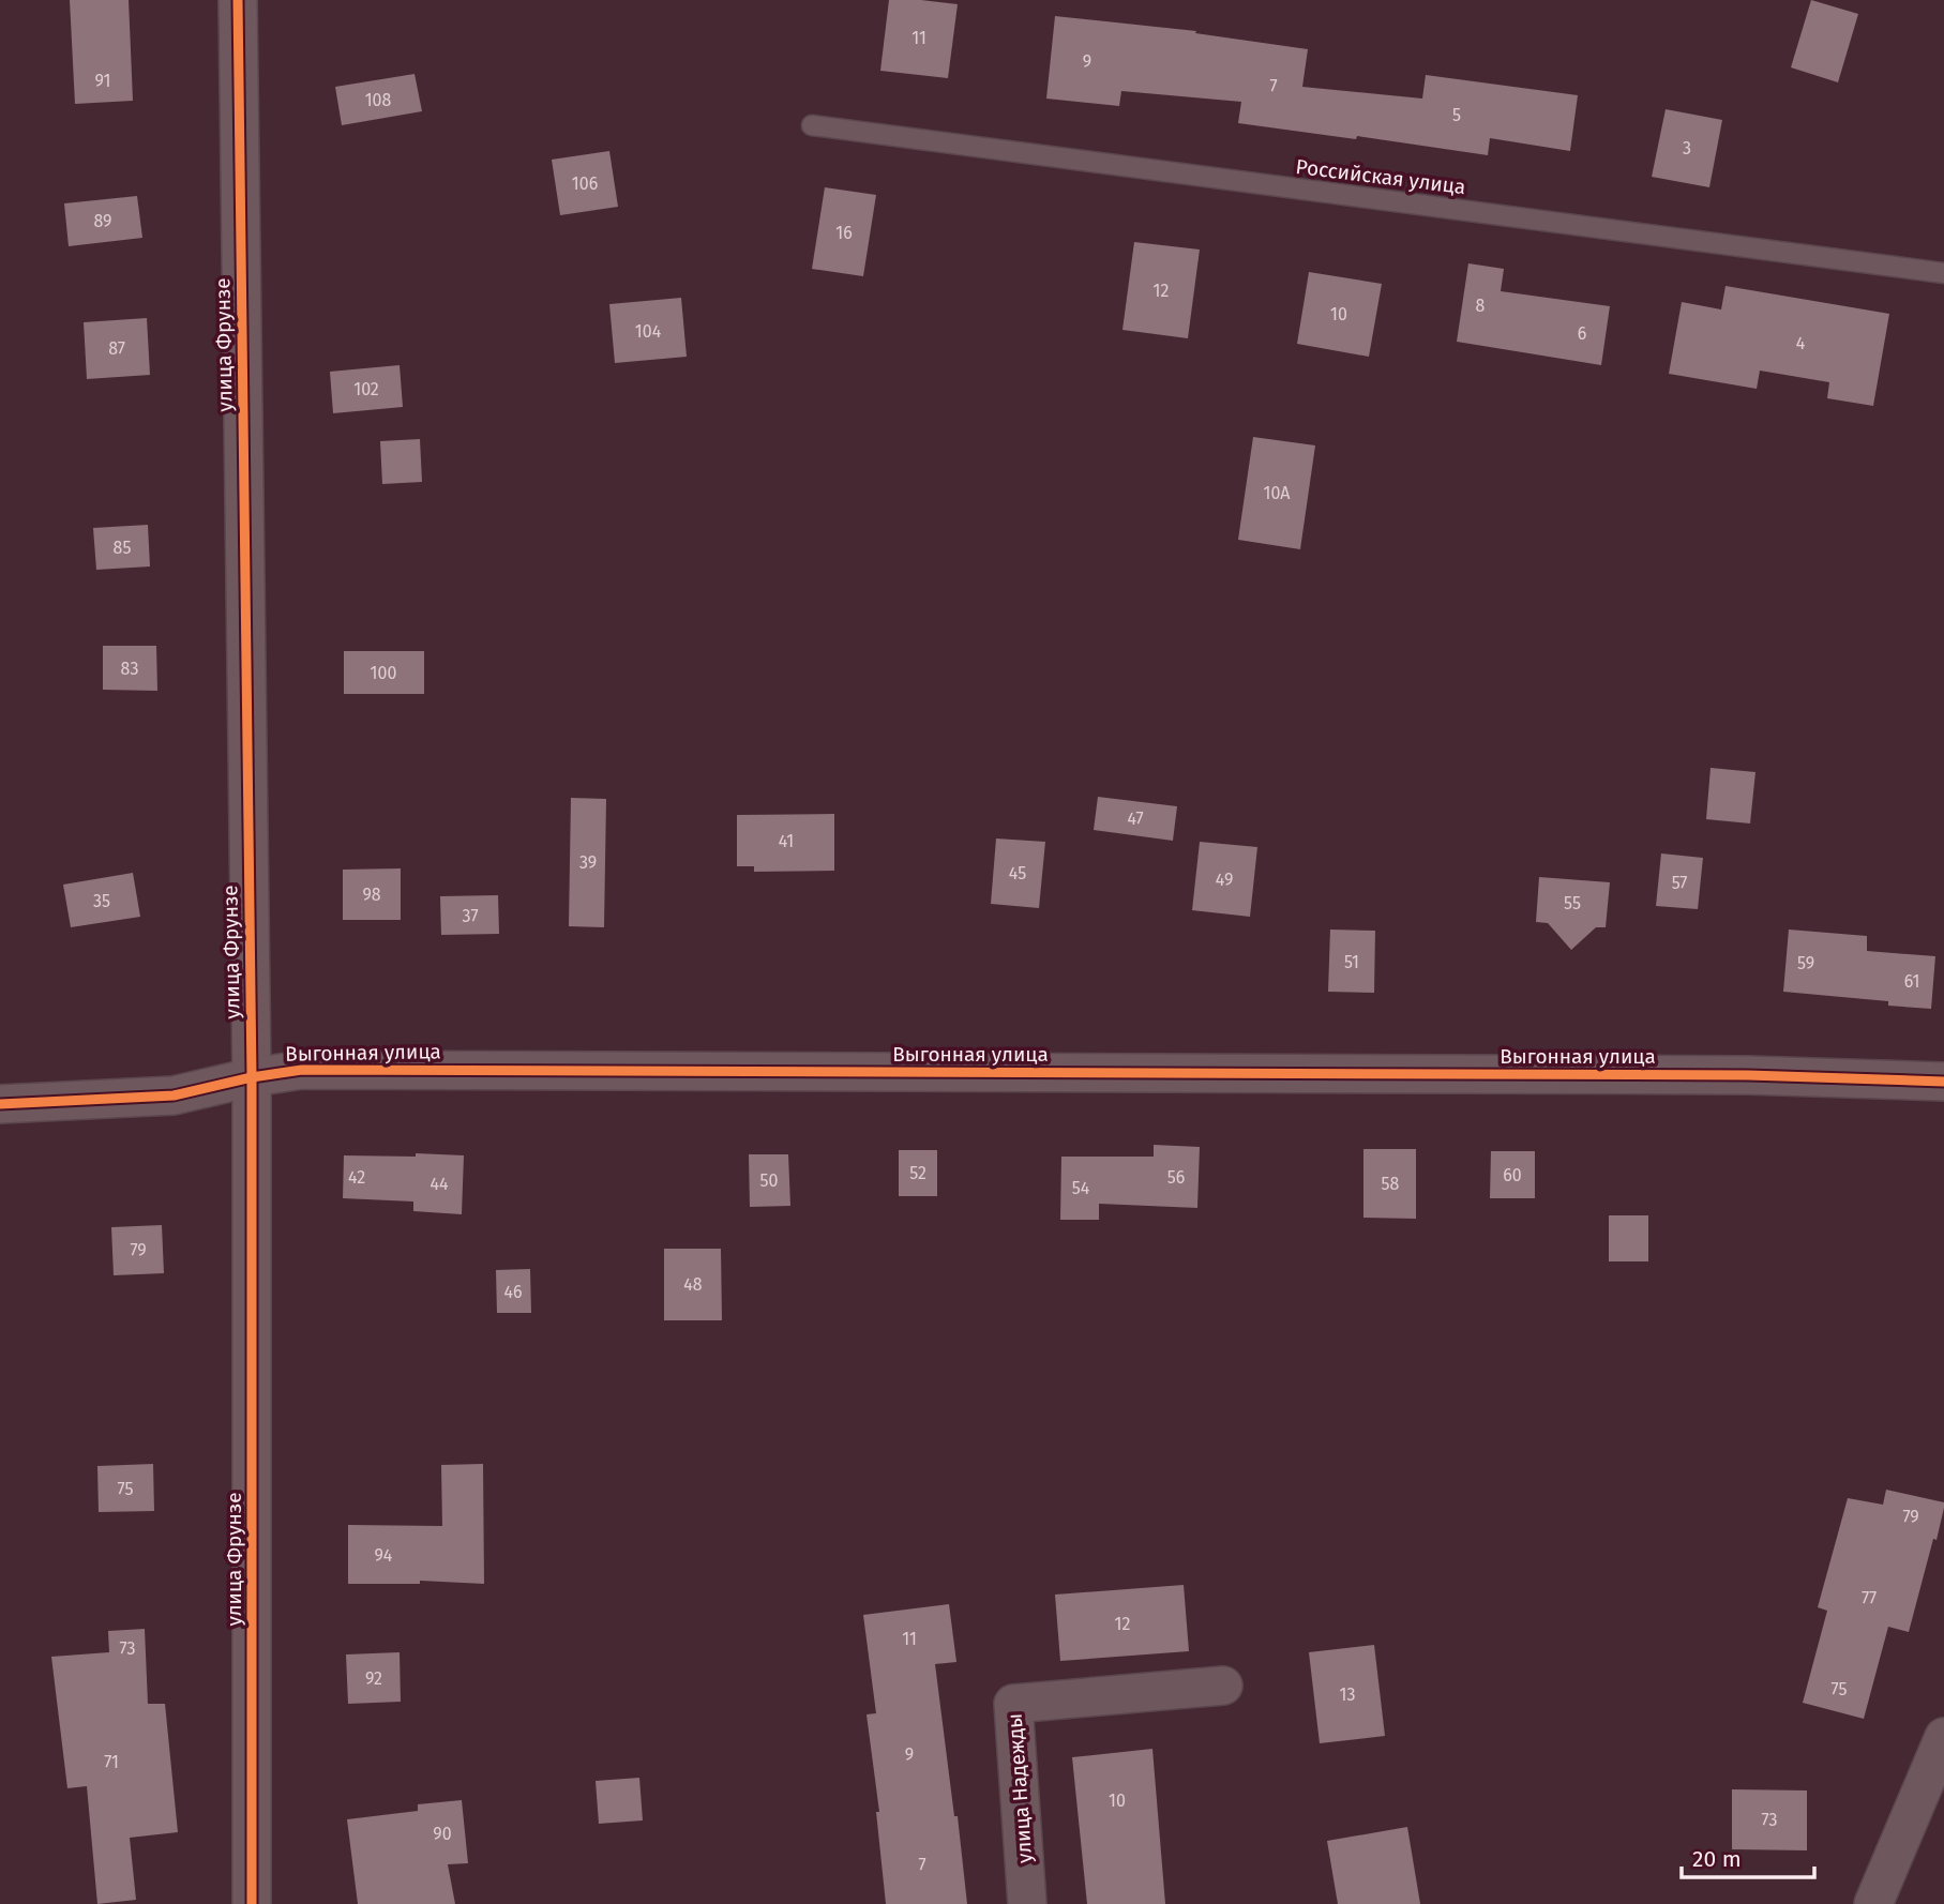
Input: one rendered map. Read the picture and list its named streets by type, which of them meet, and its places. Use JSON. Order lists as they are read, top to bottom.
{
  "streets": {
    "street": ["улица Фрунзе", "Выгонная улица", "улица Надежды"],
    "lane": ["Российская улица"]
  },
  "crossings": [
    ["улица Фрунзе", "Выгонная улица"]
  ],
  "house_numbers": [
    "11",
    "9",
    "91",
    "7",
    "108",
    "5",
    "3",
    "106",
    "89",
    "16",
    "12",
    "8",
    "10",
    "104",
    "6",
    "4",
    "87",
    "102",
    "10А",
    "85",
    "83",
    "100",
    "47",
    "41",
    "39",
    "45",
    "49",
    "57",
    "98",
    "35",
    "55",
    "37",
    "51",
    "59",
    "61",
    "52",
    "60",
    "42",
    "56",
    "50",
    "44",
    "58",
    "54",
    "79",
    "48",
    "46",
    "75",
    "79",
    "94",
    "77",
    "12",
    "11",
    "73",
    "92",
    "75",
    "13",
    "9",
    "71",
    "10",
    "73",
    "90",
    "7"
  ],
  "scale_bar": "20 m"
}
